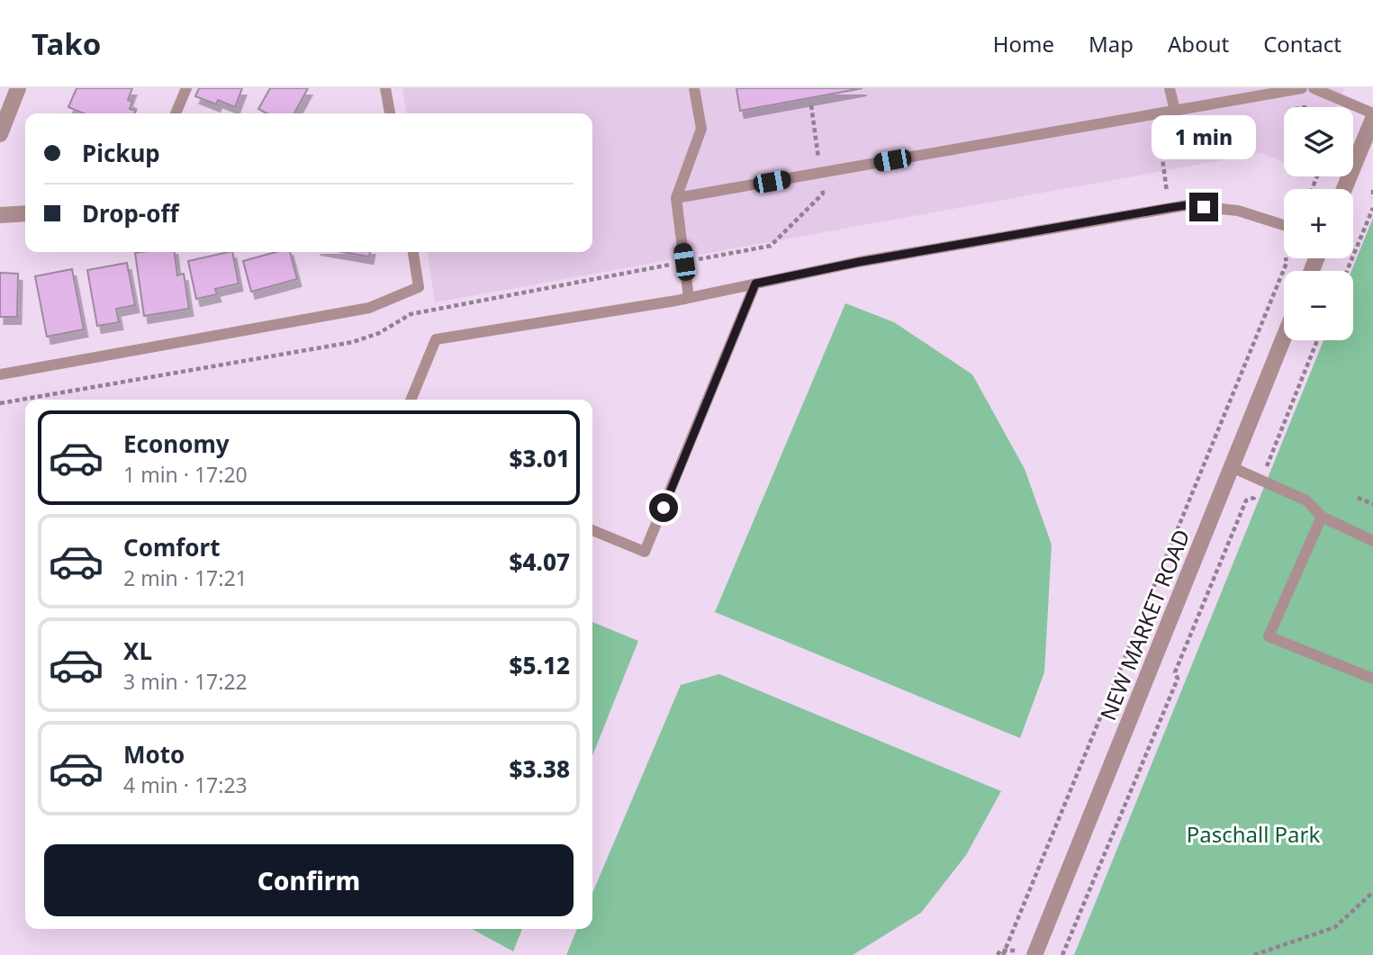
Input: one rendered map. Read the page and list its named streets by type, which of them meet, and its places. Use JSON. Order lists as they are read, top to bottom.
{
  "streets": {
    "street": ["NEW MARKET ROAD"]
  },
  "parks": ["Paschall Park"],
  "page": {
    "header": "Tako",
    "nav": [
      "Home",
      "Map",
      "About",
      "Contact"
    ],
    "map_buttons": ["+", "−"],
    "banner": ["Pickup", "Drop-off"],
    "bubble": "1 min",
    "list": [
      {
        "name": "Economy",
        "note": "1 min · 17:20",
        "value": "$3.01"
      },
      {
        "name": "Comfort",
        "note": "2 min · 17:21",
        "value": "$4.07"
      },
      {
        "name": "XL",
        "note": "3 min · 17:22",
        "value": "$5.12"
      },
      {
        "name": "Moto",
        "note": "4 min · 17:23",
        "value": "$3.38"
      }
    ],
    "buttons": "Confirm"
  }
}
